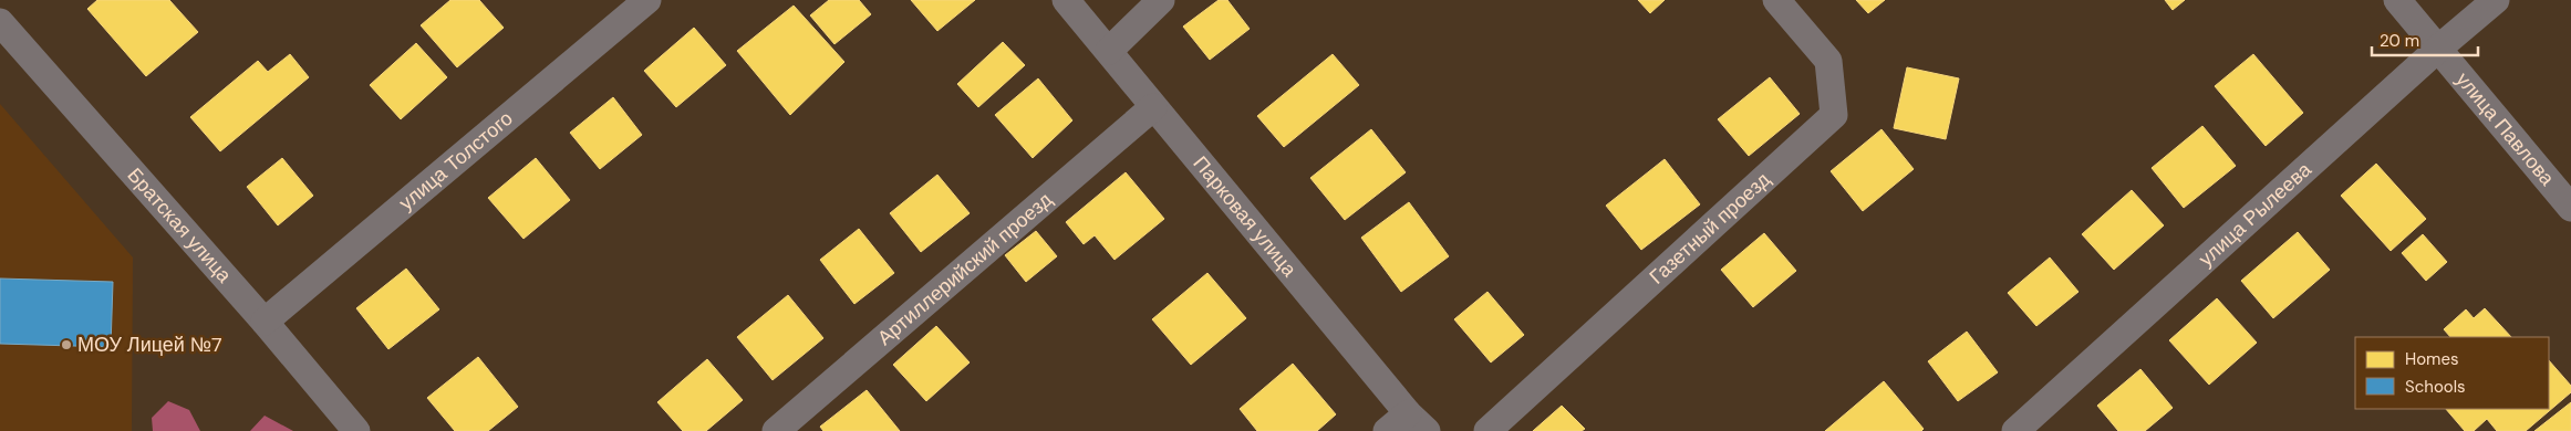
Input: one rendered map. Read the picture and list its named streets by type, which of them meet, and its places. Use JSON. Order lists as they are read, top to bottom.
{
  "streets": {
    "street": [
      "улица Павлова",
      "улица Толстого",
      "улица Рылеева",
      "Парковая улица",
      "Братская улица",
      "Газетный проезд",
      "Артиллерийский проезд"
    ]
  },
  "crossings": [
    ["улица Павлова", "улица Рылеева"],
    ["улица Толстого", "Братская улица"],
    ["Парковая улица", "Артиллерийский проезд"]
  ],
  "places": ["МОУ Лицей №7"],
  "legend": ["Homes", "Schools"],
  "scale_bar": "20 m"
}
